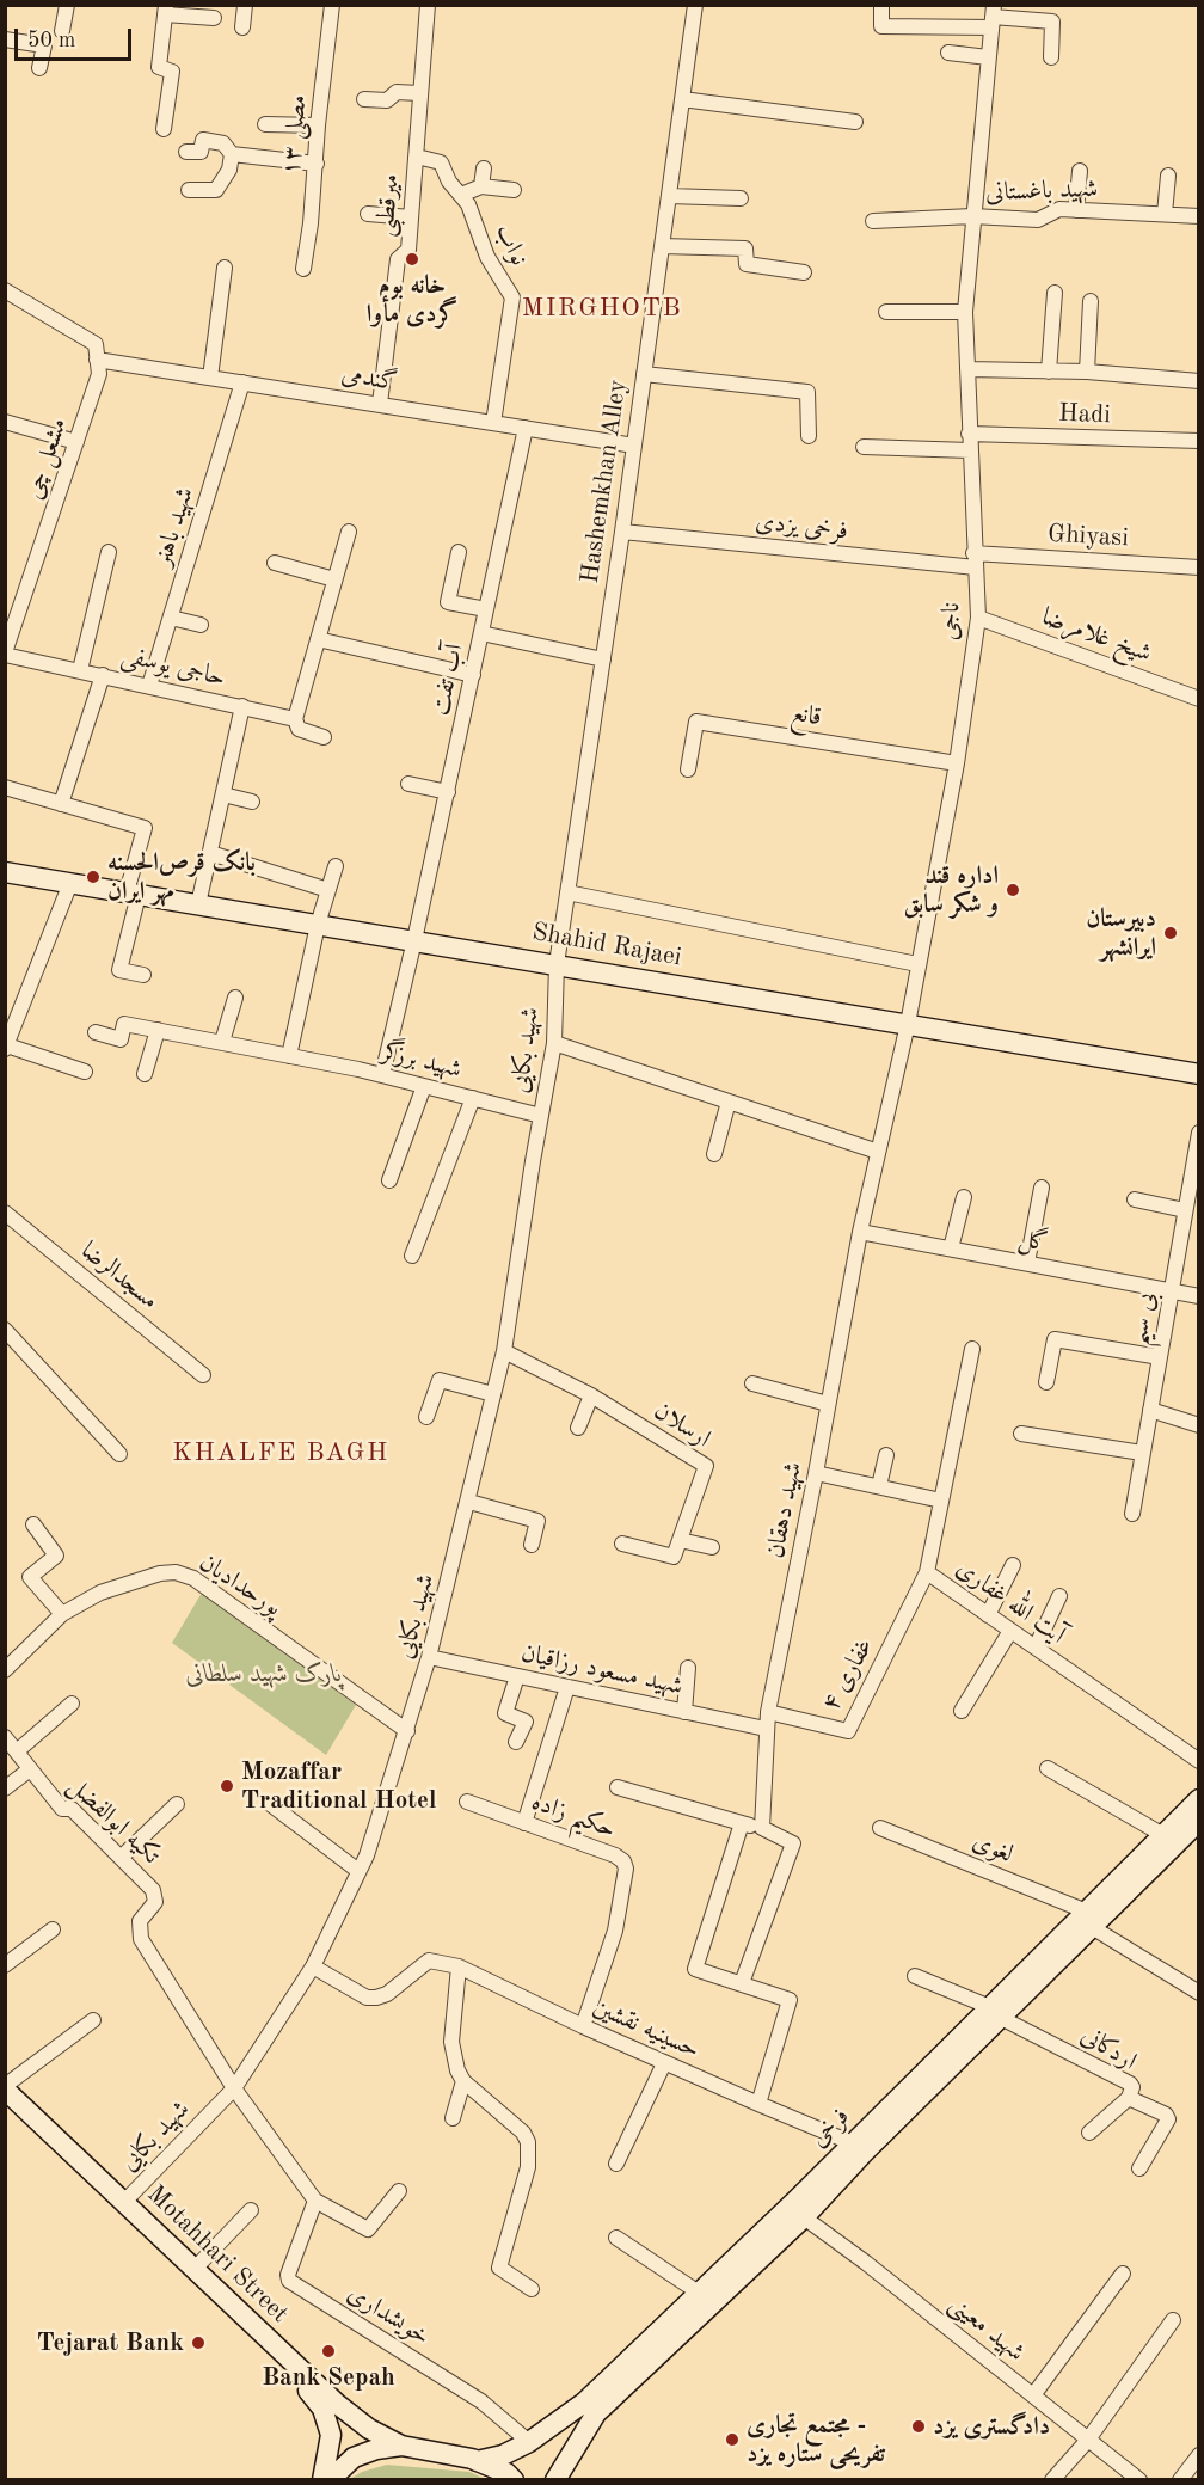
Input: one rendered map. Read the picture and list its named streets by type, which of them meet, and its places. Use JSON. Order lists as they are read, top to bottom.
{
  "streets": {
    "main road": ["Shahid Rajaei", "فرخی", "Motahhari Street"],
    "street": [
      "مصلی ۱۳",
      "شهید باغستانی",
      "میرقطبی",
      "نواب",
      "گندمی",
      "Hadi",
      "مشعل چی",
      "Hashemkhan Alley",
      "شهید باهنر",
      "فرخی یزدی",
      "Ghiyasi",
      "ناجی",
      "شیخ غلامرضا",
      "حاجی یوسفی",
      "آب تفت",
      "قانع",
      "شهید بکایی",
      "شهید برزگر",
      "گل",
      "مسجدالرضا",
      "بی سیم",
      "ارسلان",
      "شهید دهقان",
      "پورحدادیان",
      "آیت الله غفاری",
      "شهید مسعود رزاقیان",
      "غفاری ۴",
      "حکیم زاده",
      "تکیه ابوالفضل",
      "لغوی",
      "حسینیه نقشین",
      "اردکانی",
      "خویشداری",
      "شهید معینی"
    ]
  },
  "crossings": [
    ["شهید باغستانی", "ناجی"],
    ["میرقطبی", "نواب"],
    ["میرقطبی", "گندمی"],
    ["نواب", "گندمی"],
    ["گندمی", "مشعل چی"],
    ["گندمی", "Hashemkhan Alley"],
    ["گندمی", "شهید باهنر"],
    ["گندمی", "آب تفت"],
    ["Hadi", "ناجی"],
    ["مشعل چی", "حاجی یوسفی"],
    ["Hashemkhan Alley", "فرخی یزدی"],
    ["Hashemkhan Alley", "Shahid Rajaei"],
    ["Hashemkhan Alley", "شهید بکایی"],
    ["شهید باهنر", "حاجی یوسفی"],
    ["فرخی یزدی", "Ghiyasi"],
    ["فرخی یزدی", "ناجی"],
    ["Ghiyasi", "ناجی"],
    ["ناجی", "شیخ غلامرضا"],
    ["ناجی", "قانع"],
    ["ناجی", "Shahid Rajaei"],
    ["ناجی", "شهید دهقان"],
    ["آب تفت", "Shahid Rajaei"],
    ["آب تفت", "شهید برزگر"],
    ["Shahid Rajaei", "شهید بکایی"],
    ["Shahid Rajaei", "شهید دهقان"],
    ["شهید بکایی", "شهید برزگر"],
    ["شهید بکایی", "ارسلان"],
    ["شهید بکایی", "پورحدادیان"],
    ["شهید بکایی", "شهید مسعود رزاقیان"],
    ["شهید بکایی", "تکیه ابوالفضل"],
    ["شهید بکایی", "حسینیه نقشین"],
    ["شهید بکایی", "Motahhari Street"],
    ["گل", "بی سیم"],
    ["گل", "شهید دهقان"],
    ["شهید دهقان", "شهید مسعود رزاقیان"],
    ["شهید دهقان", "غفاری ۴"],
    ["آیت الله غفاری", "غفاری ۴"],
    ["حکیم زاده", "حسینیه نقشین"],
    ["لغوی", "فرخی"],
    ["حسینیه نقشین", "فرخی"],
    ["اردکانی", "فرخی"],
    ["فرخی", "خویشداری"],
    ["فرخی", "شهید معینی"]
  ],
  "districts": ["MIRGHOTB", "KHALFE BAGH"],
  "parks": ["پارک شهید سلطانی"],
  "places": [
    "خانه بوم گردی مأوا",
    "بانک قرص‌الحسنه مهر ایران",
    "اداره قند و شکر سابق",
    "دبیرستان ایرانشهر",
    "Mozaffar Traditional Hotel",
    "Tejarat Bank",
    "Bank Sepah",
    "دادگستری یزد",
    "مجتمع تجاری - تفریحی ستاره یزد"
  ],
  "scale_bar": "50 m"
}
